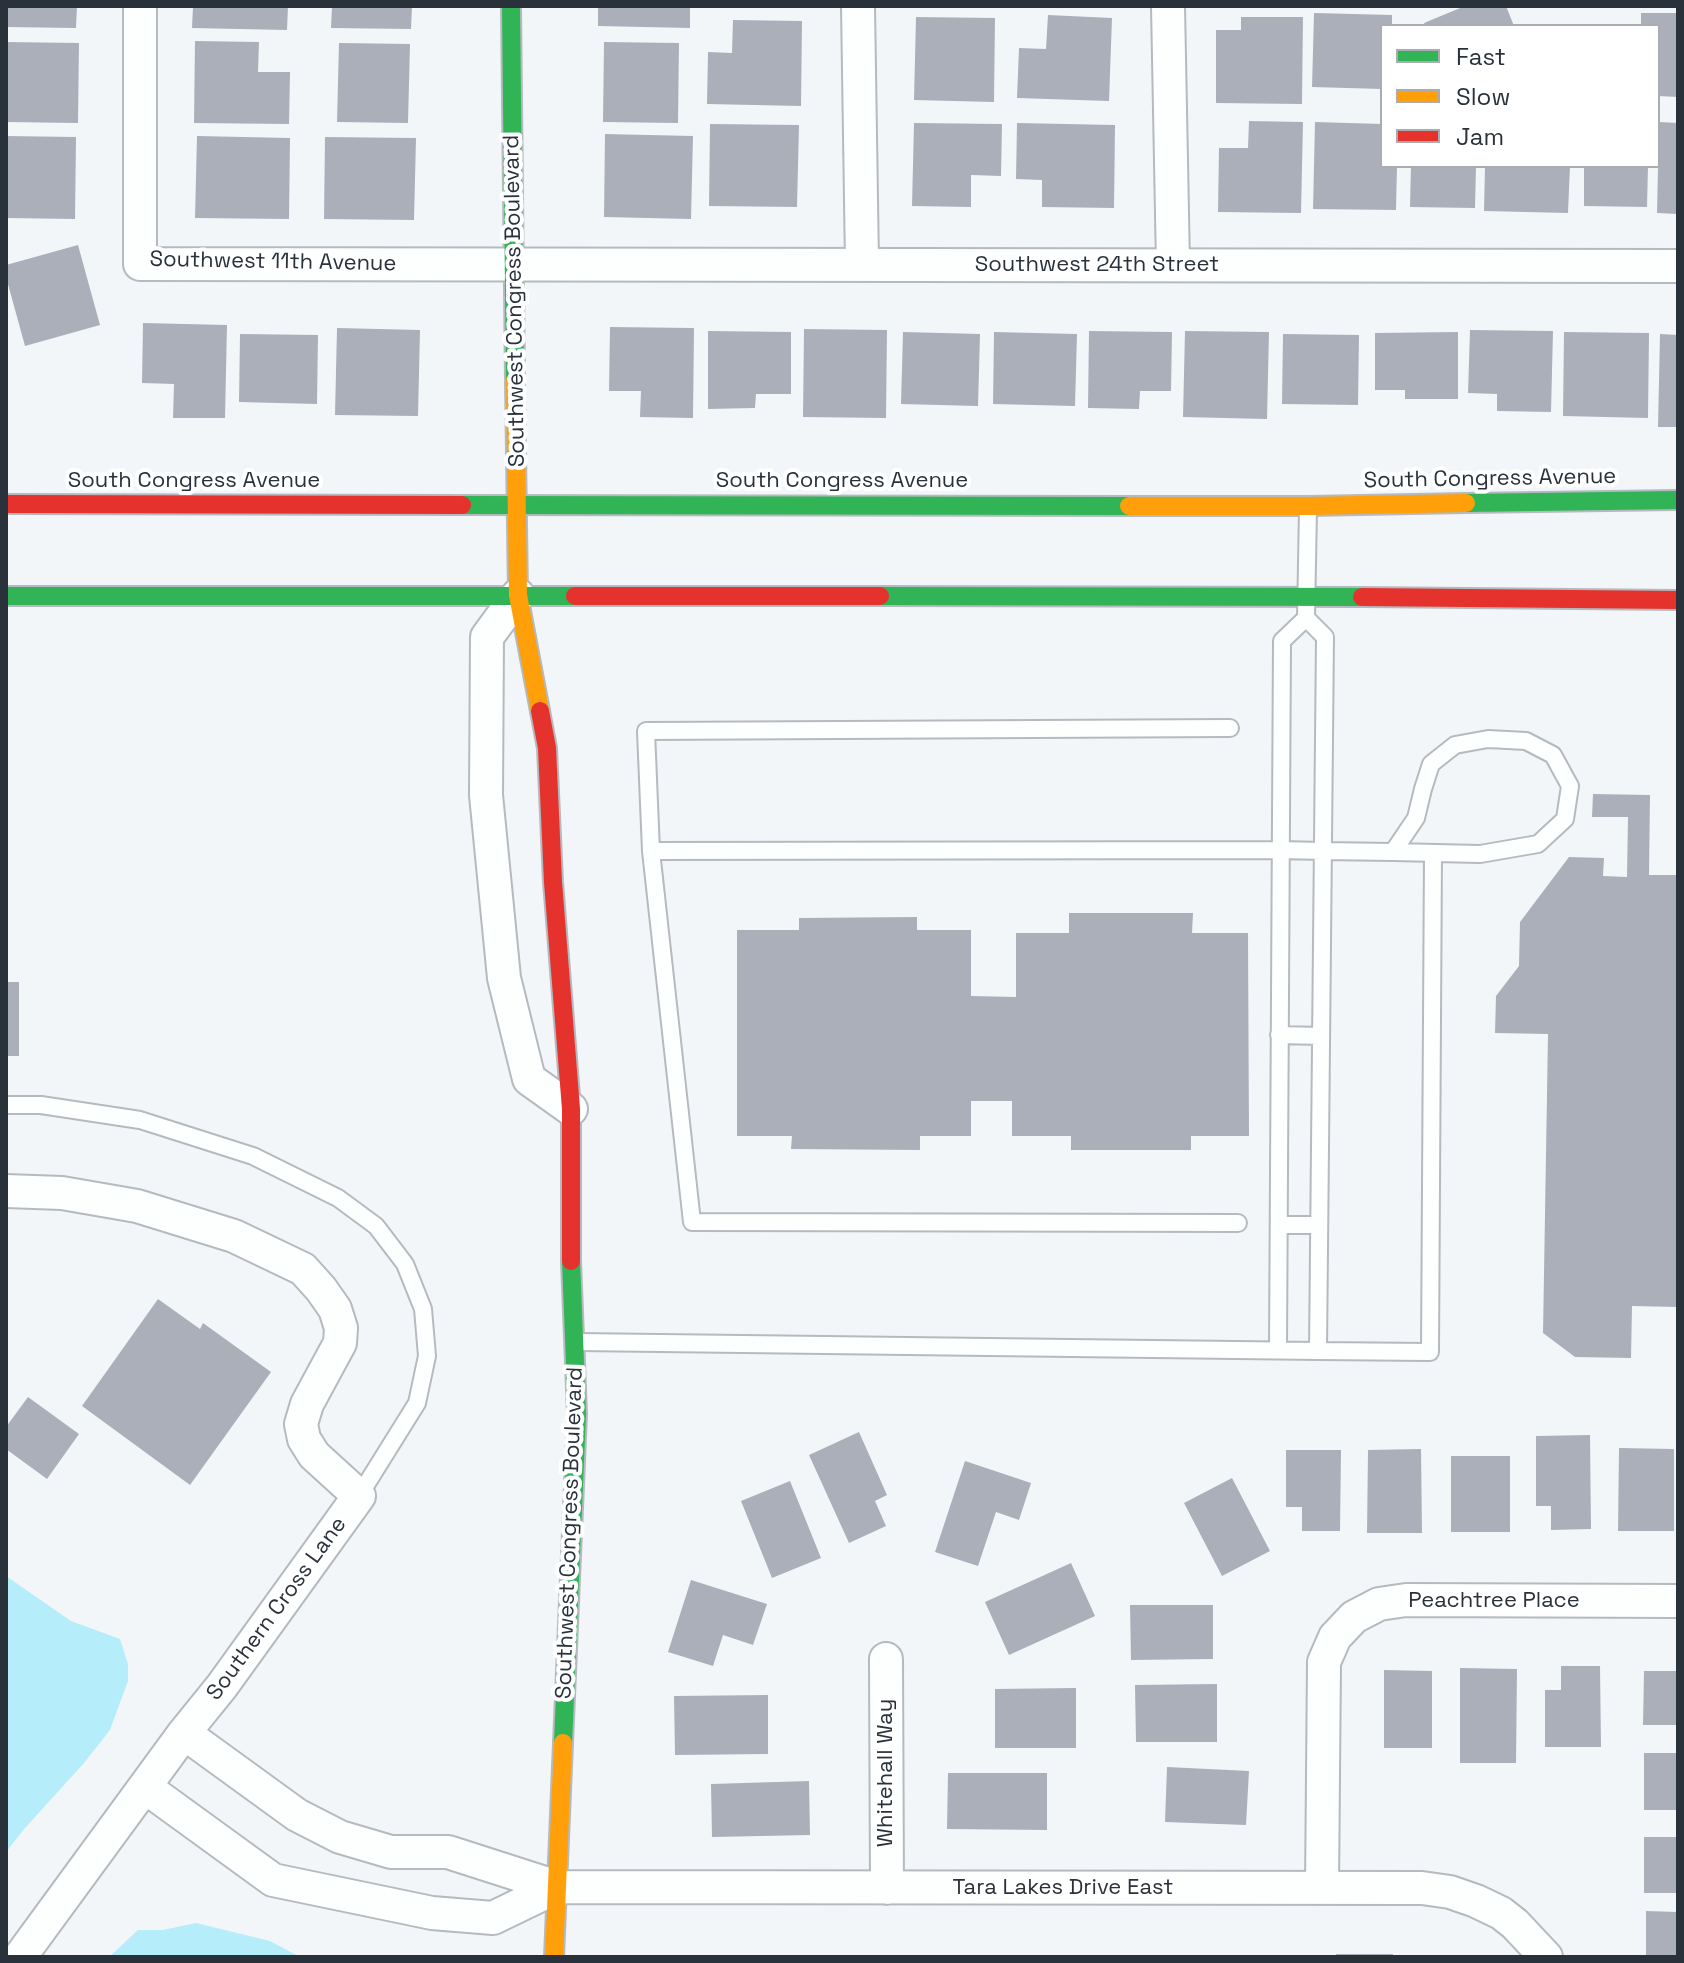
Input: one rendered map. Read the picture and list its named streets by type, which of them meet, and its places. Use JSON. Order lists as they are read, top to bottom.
{
  "streets": {
    "main road": ["Southwest Congress Boulevard", "South Congress Avenue"],
    "street": [
      "Southwest 11th Avenue",
      "Southwest 24th Street",
      "Peachtree Place",
      "Southern Cross Lane",
      "Whitehall Way",
      "Tara Lakes Drive East"
    ]
  },
  "crossings": [
    ["Southwest 11th Avenue", "Southwest 24th Street"],
    ["Southwest 11th Avenue", "Southwest Congress Boulevard"],
    ["Southwest 24th Street", "Southwest Congress Boulevard"],
    ["Southwest Congress Boulevard", "South Congress Avenue"],
    ["Southwest Congress Boulevard", "Tara Lakes Drive East"],
    ["Peachtree Place", "Tara Lakes Drive East"],
    ["Southern Cross Lane", "Tara Lakes Drive East"],
    ["Whitehall Way", "Tara Lakes Drive East"]
  ],
  "legend": ["Fast", "Slow", "Jam"]
}
